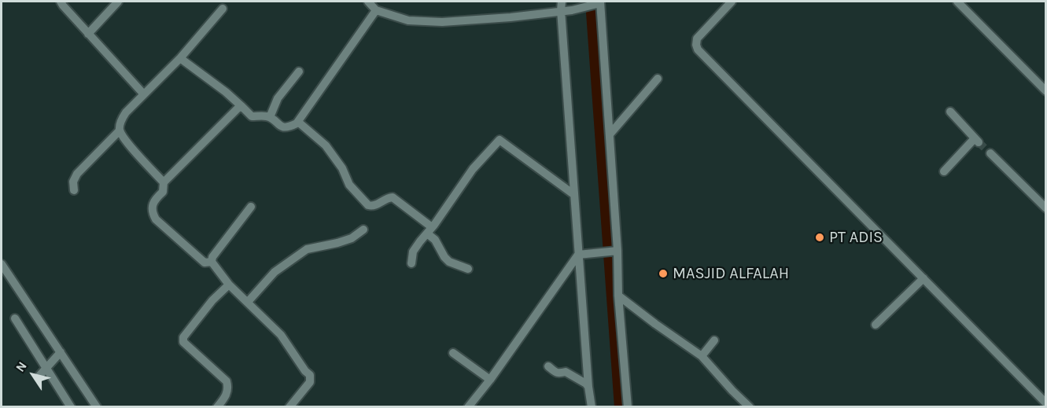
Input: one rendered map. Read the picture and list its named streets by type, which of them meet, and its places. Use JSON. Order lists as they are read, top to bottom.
{
  "places": ["PT ADIS", "MASJID ALFALAH"],
  "north": "top left"
}
